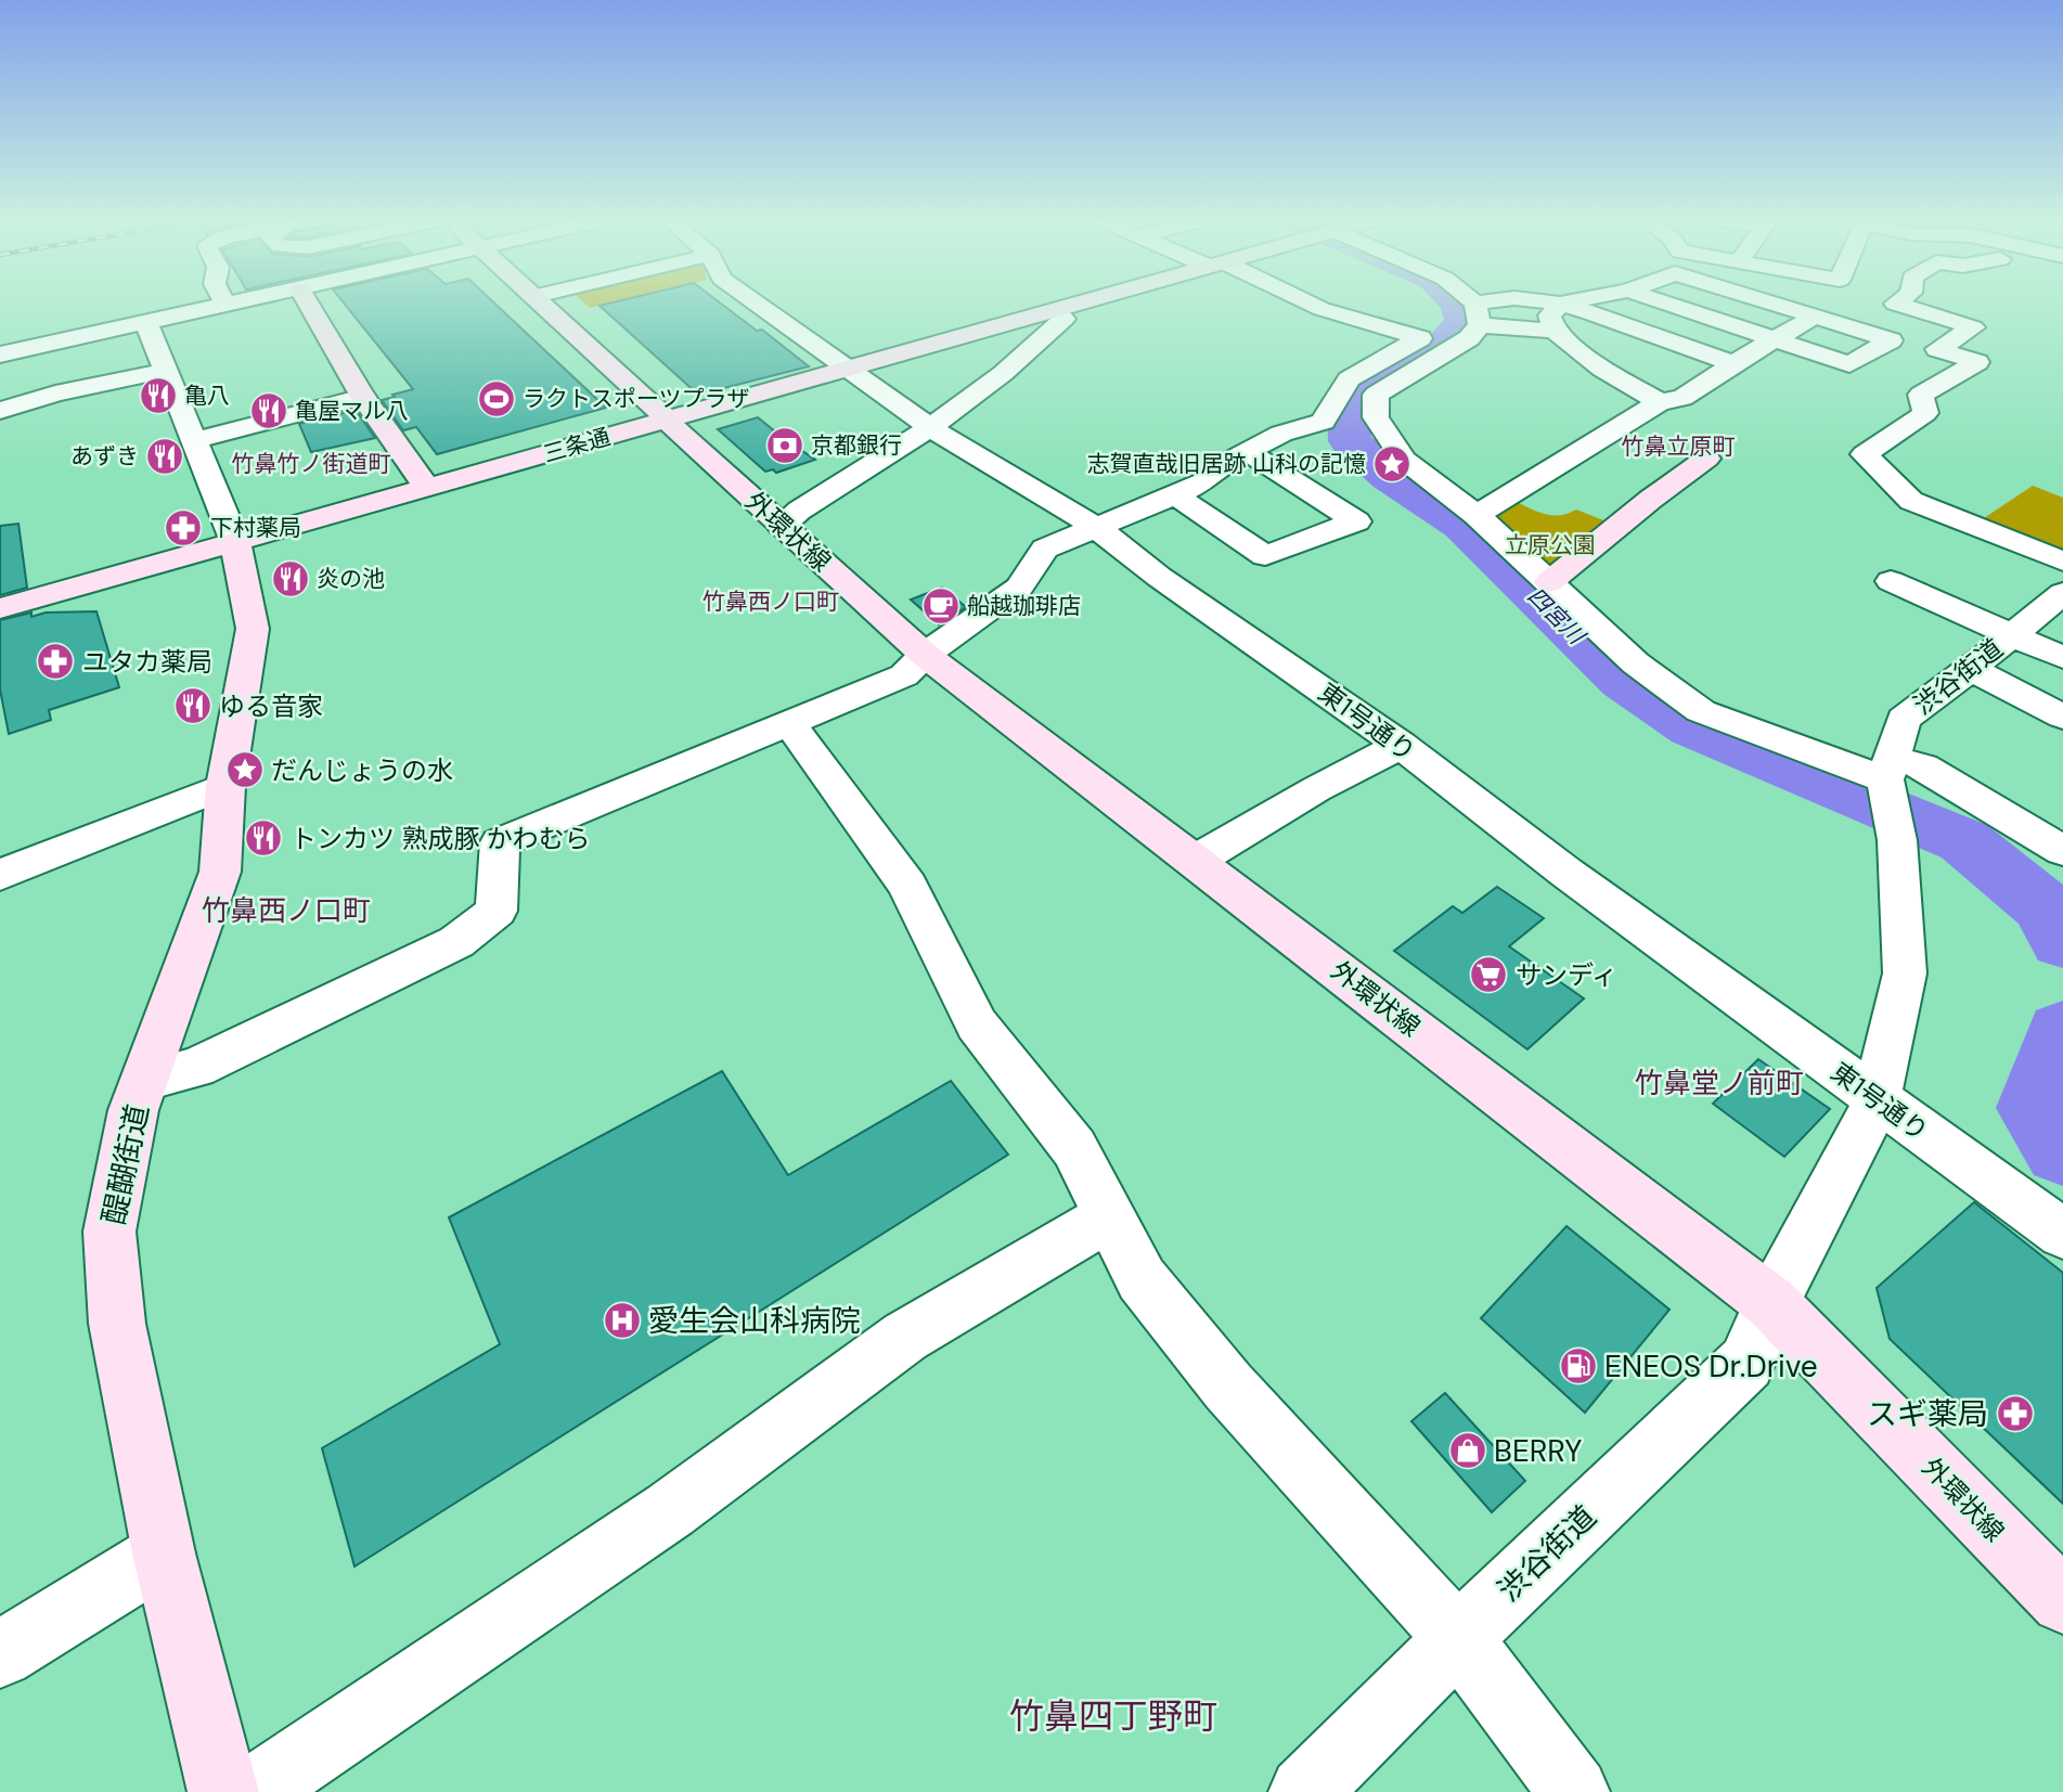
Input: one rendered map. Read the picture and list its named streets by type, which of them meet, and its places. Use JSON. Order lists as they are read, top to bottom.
{
  "streets": {
    "main road": ["三条通", "外環状線", "醍醐街道"],
    "street": ["渋谷街道", "東1号通り"]
  },
  "crossings": [
    ["三条通", "外環状線"],
    ["三条通", "東1号通り"],
    ["三条通", "醍醐街道"],
    ["外環状線", "渋谷街道"],
    ["渋谷街道", "東1号通り"]
  ],
  "districts": [
    "竹鼻立原町",
    "竹鼻竹ノ街道町",
    "竹鼻西ノ口町",
    "竹鼻西ノ口町",
    "竹鼻堂ノ前町",
    "竹鼻四丁野町"
  ],
  "water": ["四宮川"],
  "parks": ["立原公園"],
  "places": {
    "restaurant": [
      "亀八",
      "亀屋マル八",
      "あずき",
      "炎の池",
      "ゆる音家",
      "トンカツ 熟成豚 かわむら"
    ],
    "sports": ["ラクトスポーツプラザ"],
    "bank": ["京都銀行"],
    "place": ["志賀直哉旧居跡 山科の記憶", "だんじょうの水"],
    "pharmacy": ["下村薬局", "ユタカ薬局", "スギ薬局"],
    "cafe": ["船越珈琲店"],
    "supermarket": ["サンディ"],
    "hospital": ["愛生会山科病院"],
    "fuel station": ["ENEOS Dr.Drive"],
    "shop": ["BERRY"]
  }
}
